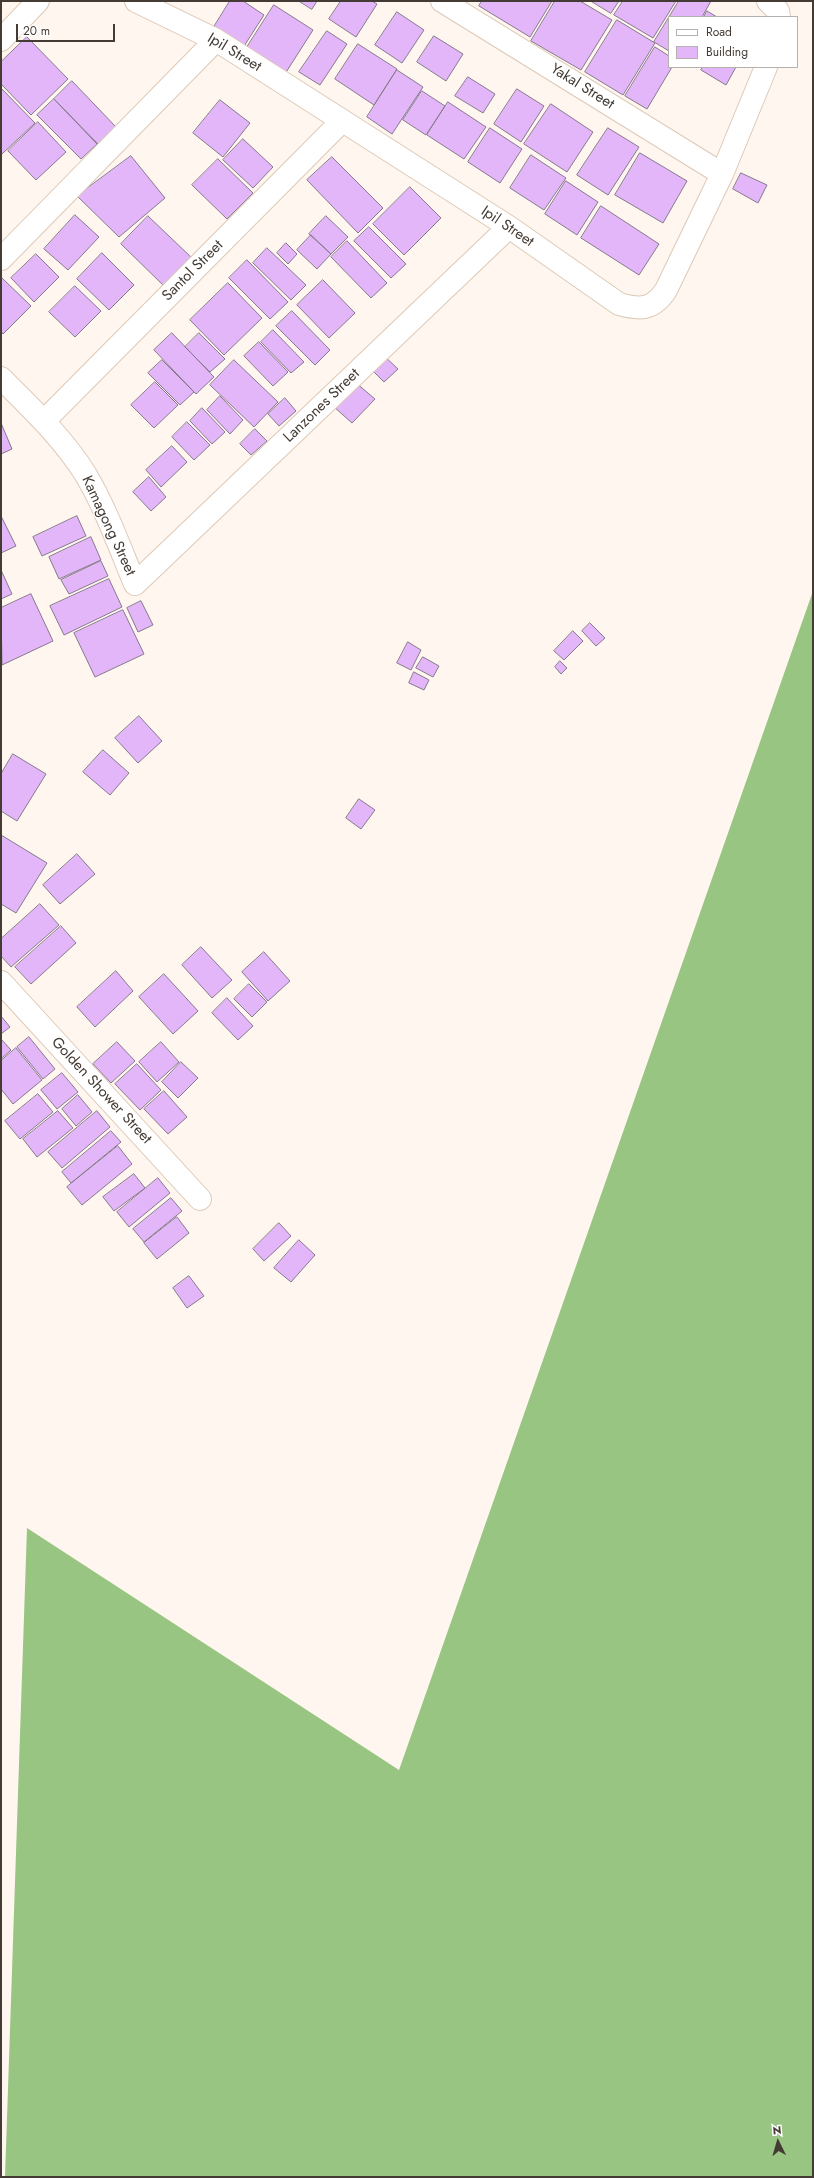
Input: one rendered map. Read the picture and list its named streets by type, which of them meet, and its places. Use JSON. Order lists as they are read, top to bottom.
{
  "streets": {
    "street": [
      "Ipil Street",
      "Yakal Street",
      "Santol Street",
      "Lanzones Street",
      "Kamagong Street",
      "Golden Shower Street"
    ]
  },
  "crossings": [
    ["Ipil Street", "Yakal Street"],
    ["Ipil Street", "Santol Street"],
    ["Ipil Street", "Lanzones Street"],
    ["Santol Street", "Kamagong Street"],
    ["Lanzones Street", "Kamagong Street"]
  ],
  "legend": ["Road", "Building"],
  "scale_bar": "20 m",
  "north": "top"
}
